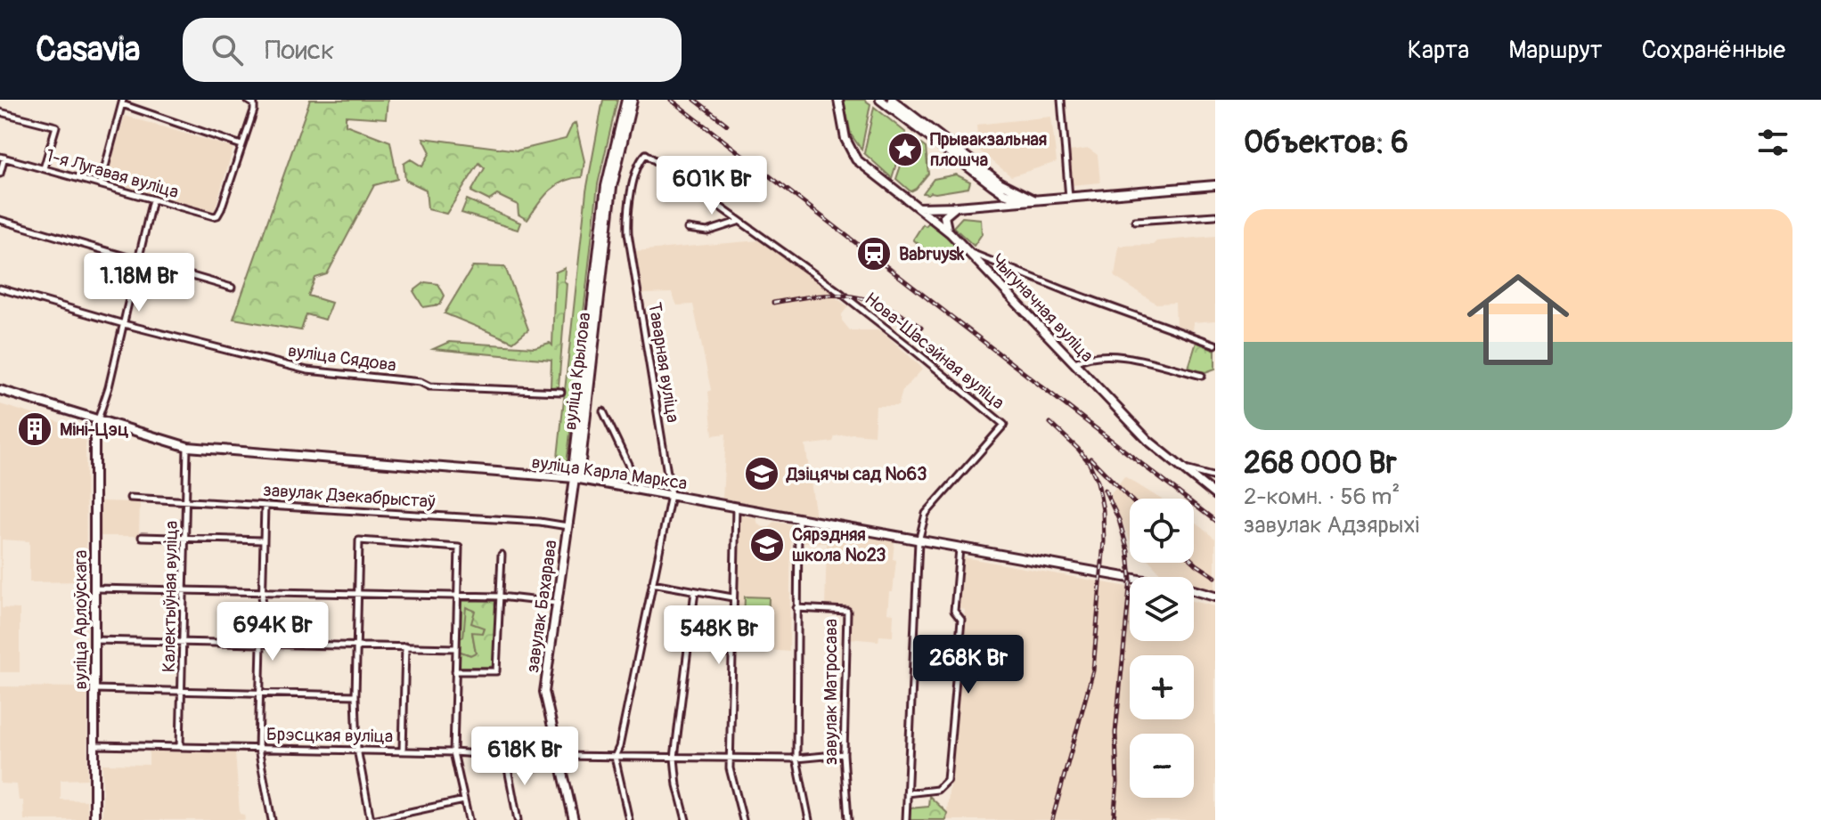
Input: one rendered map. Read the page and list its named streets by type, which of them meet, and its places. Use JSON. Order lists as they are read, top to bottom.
{
  "streets": {
    "main road": [
      "Чыгуначная вуліца",
      "вуліца Крылова",
      "вуліца Карла Маркса",
      "завулак Бахарава",
      "вуліца Арлоўскага"
    ],
    "street": [
      "1-я Лугавая вуліца",
      "Нова-Шасэйная вуліца",
      "вуліца Сядова",
      "Таварная вуліца",
      "завулак Дзекабрыстаў",
      "Калектыўная вуліца",
      "завулак Матросава",
      "Брэсцкая вуліца"
    ]
  },
  "crossings": [
    ["Нова-Шасэйная вуліца", "Таварная вуліца"],
    ["Нова-Шасэйная вуліца", "вуліца Карла Маркса"],
    ["Таварная вуліца", "вуліца Карла Маркса"],
    ["Таварная вуліца", "Брэсцкая вуліца"],
    ["вуліца Крылова", "вуліца Карла Маркса"],
    ["вуліца Крылова", "завулак Бахарава"],
    ["вуліца Карла Маркса", "Калектыўная вуліца"],
    ["вуліца Карла Маркса", "завулак Бахарава"],
    ["вуліца Карла Маркса", "вуліца Арлоўскага"],
    ["завулак Дзекабрыстаў", "Калектыўная вуліца"],
    ["завулак Дзекабрыстаў", "завулак Бахарава"],
    ["Калектыўная вуліца", "Брэсцкая вуліца"],
    ["завулак Бахарава", "Брэсцкая вуліца"],
    ["вуліца Арлоўскага", "Брэсцкая вуліца"],
    ["завулак Матросава", "Брэсцкая вуліца"]
  ],
  "places": {
    "place": ["Прывакзальная плошча"],
    "station": ["Babruysk"],
    "building": ["Міні-Цэц"],
    "school or university": ["Дзіцячы сад №63", "Сярэдняя школа №23"]
  },
  "page": {
    "header": "Casavia",
    "search": "Поиск",
    "nav": ["Карта", "Маршрут", "Сохранённые"],
    "heading": "Объектов: 6",
    "price": [
      "601K Br",
      "1.18M Br",
      "694K Br",
      "548K Br",
      "268K Br",
      "618K Br"
    ],
    "list": [
      {
        "name": "268 000 Br",
        "note": "2-комн. · 56 m² · завулак Адзярыхі"
      }
    ],
    "map_buttons": ["+", "−"]
  }
}
